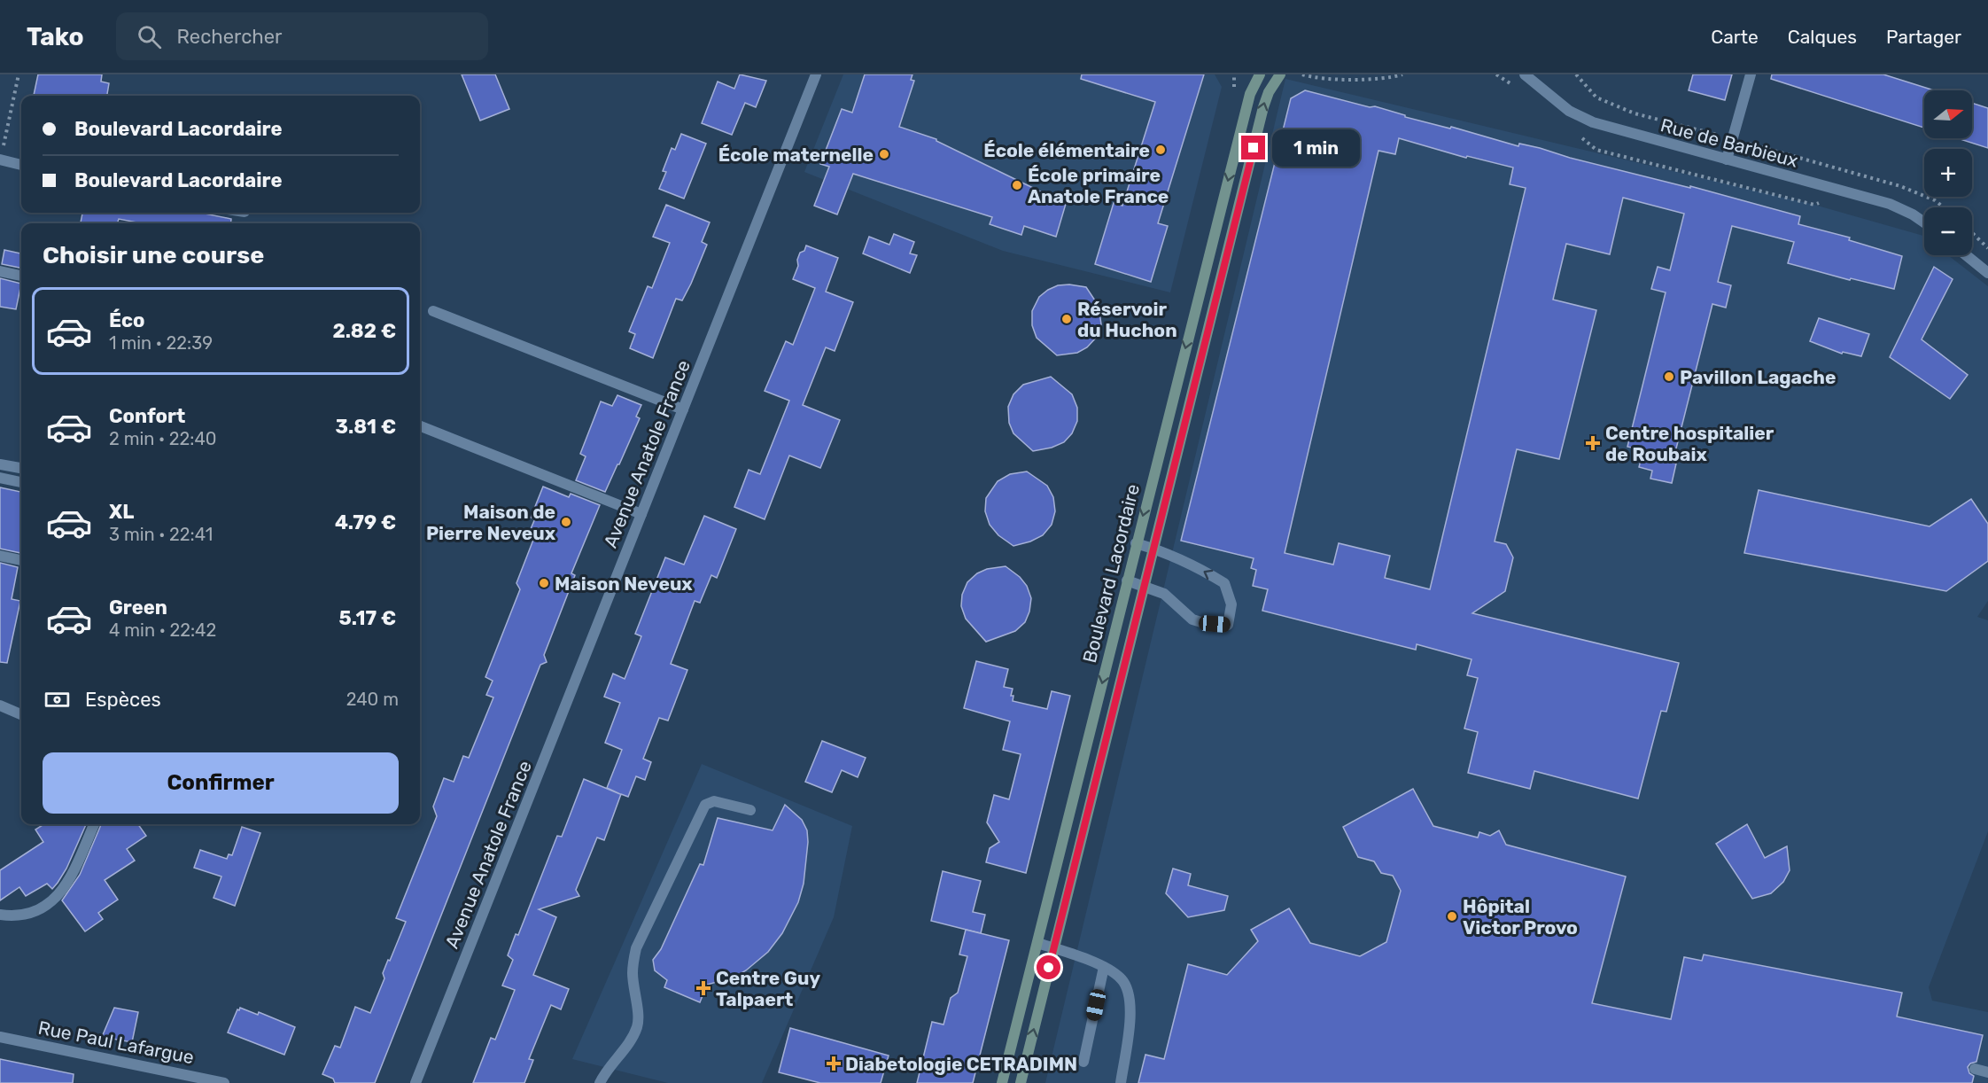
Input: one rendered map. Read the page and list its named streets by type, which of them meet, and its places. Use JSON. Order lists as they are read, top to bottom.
{
  "streets": {
    "street": [
      "Rue de Barbieux",
      "Avenue Anatole France",
      "Boulevard Lacordaire",
      "Rue Paul Lafargue"
    ]
  },
  "places": {
    "other": [
      "École élémentaire",
      "École maternelle",
      "École primaire Anatole France",
      "Réservoir du Huchon",
      "Pavillon Lagache",
      "Maison de Pierre Neveux",
      "Maison Neveux",
      "Hôpital Victor Provo"
    ],
    "health": ["Centre hospitalier de Roubaix", "Centre Guy Talpaert", "Diabetologie CETRADIMN"]
  },
  "north": "right",
  "page": {
    "header": "Tako",
    "search": "Rechercher",
    "nav": ["Carte", "Calques", "Partager"],
    "map_buttons": ["+", "−"],
    "banner": ["Boulevard Lacordaire", "Boulevard Lacordaire"],
    "bubble": "1 min",
    "heading": "Choisir une course",
    "list": [
      {
        "name": "Éco",
        "note": "1 min · 22:39",
        "value": "2.82 €"
      },
      {
        "name": "Confort",
        "note": "2 min · 22:40",
        "value": "3.81 €"
      },
      {
        "name": "XL",
        "note": "3 min · 22:41",
        "value": "4.79 €"
      },
      {
        "name": "Green",
        "note": "4 min · 22:42",
        "value": "5.17 €"
      }
    ],
    "pay": ["Espèces", "240 m"],
    "buttons": "Confirmer"
  }
}
